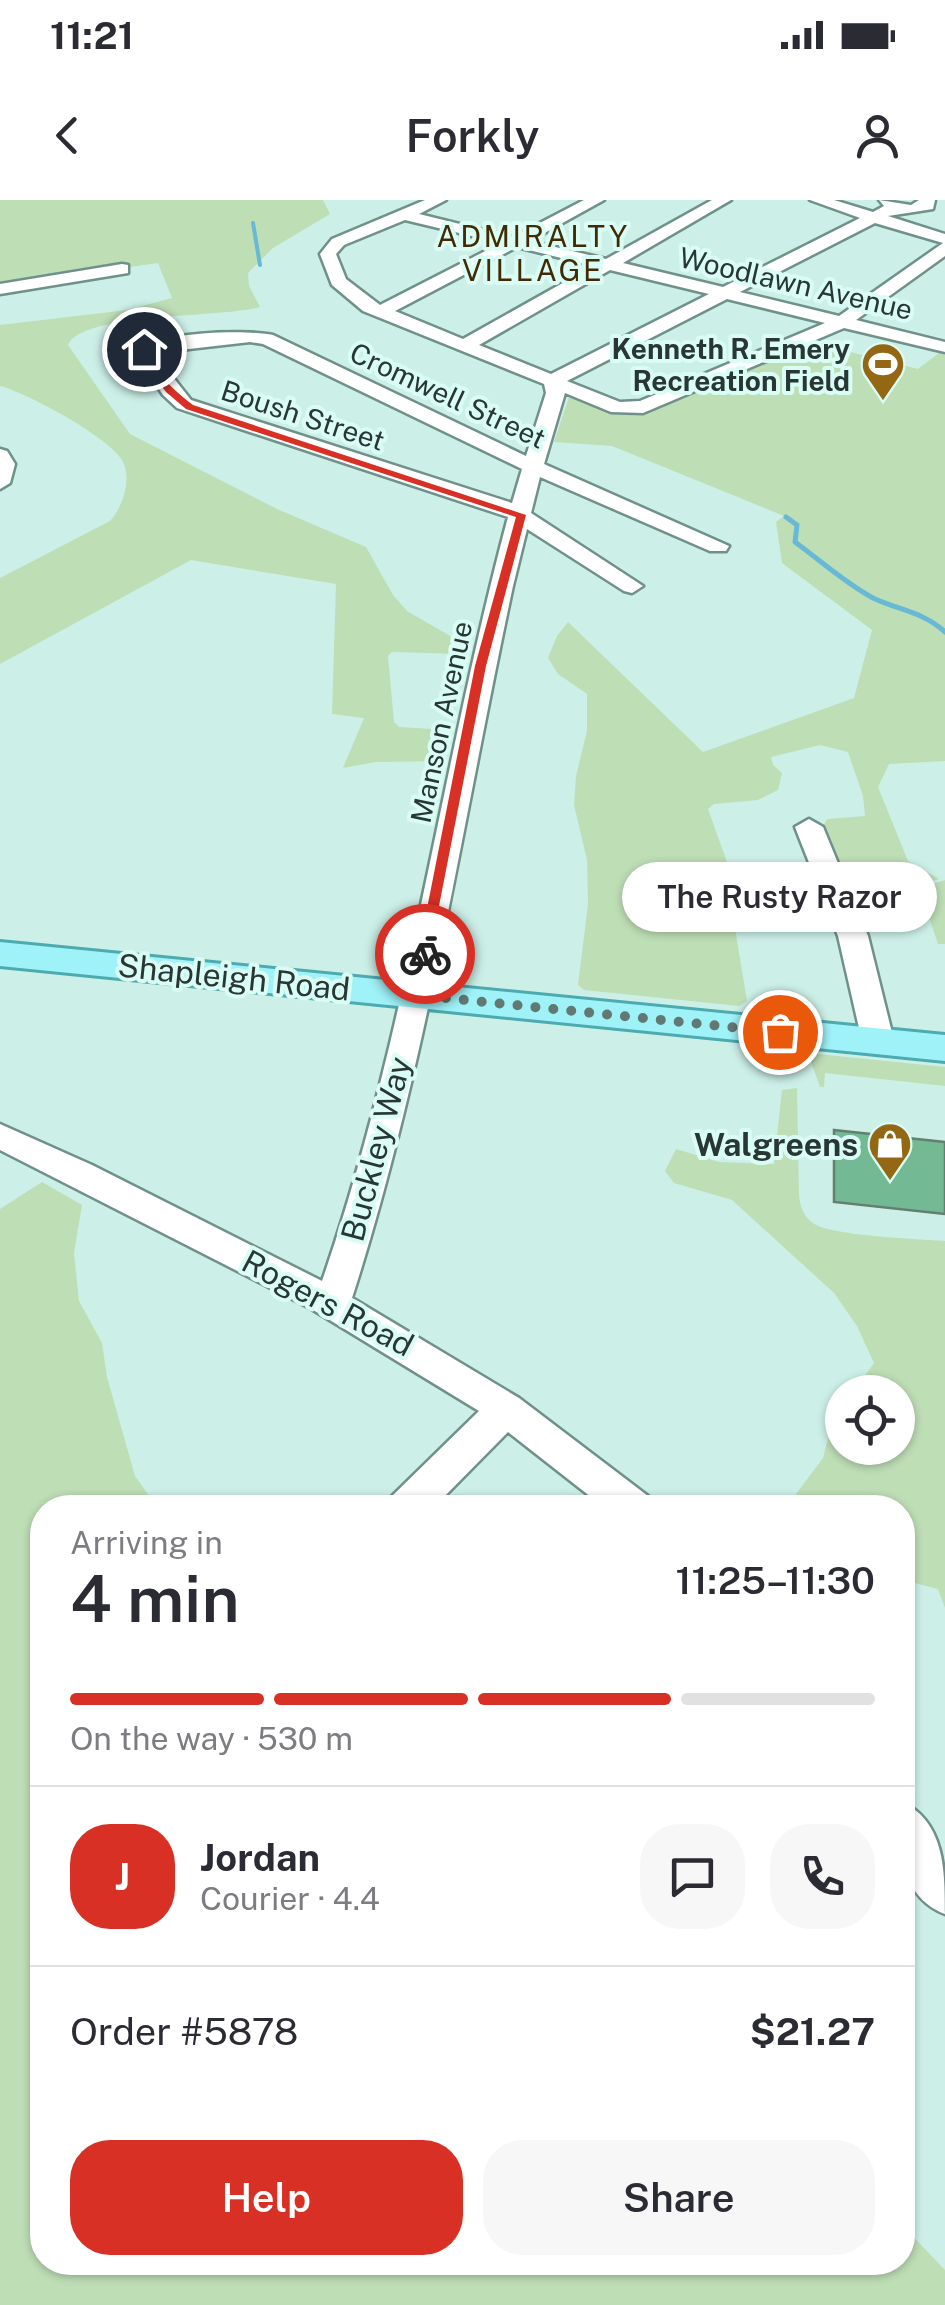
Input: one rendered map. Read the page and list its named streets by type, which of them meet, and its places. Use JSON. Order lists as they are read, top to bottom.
{
  "streets": {
    "main road": ["Shapleigh Road"],
    "street": [
      "Woodlawn Avenue",
      "Cromwell Street",
      "Boush Street",
      "Manson Avenue",
      "Buckley Way",
      "Rogers Road"
    ]
  },
  "crossings": [
    ["Cromwell Street", "Boush Street"],
    ["Cromwell Street", "Manson Avenue"],
    ["Boush Street", "Manson Avenue"],
    ["Manson Avenue", "Shapleigh Road"],
    ["Manson Avenue", "Buckley Way"],
    ["Shapleigh Road", "Buckley Way"],
    ["Buckley Way", "Rogers Road"]
  ],
  "districts": ["ADMIRALTY VILLAGE"],
  "places": {
    "sports": ["Kenneth R. Emery Recreation Field"],
    "other": ["The Rusty Razor"],
    "shop": ["Walgreens"]
  },
  "page": {
    "status": "11:21",
    "header": "Forkly",
    "bubble": "The Rusty Razor",
    "heading": ["4 min", "Arriving in", "11:25–11:30"],
    "panel": [
      "Jordan",
      "Courier · 4.4",
      "Order #5878",
      "$21.27"
    ],
    "bar": "On the way · 530 m",
    "round": "J",
    "buttons": ["Help", "Share"]
  }
}
